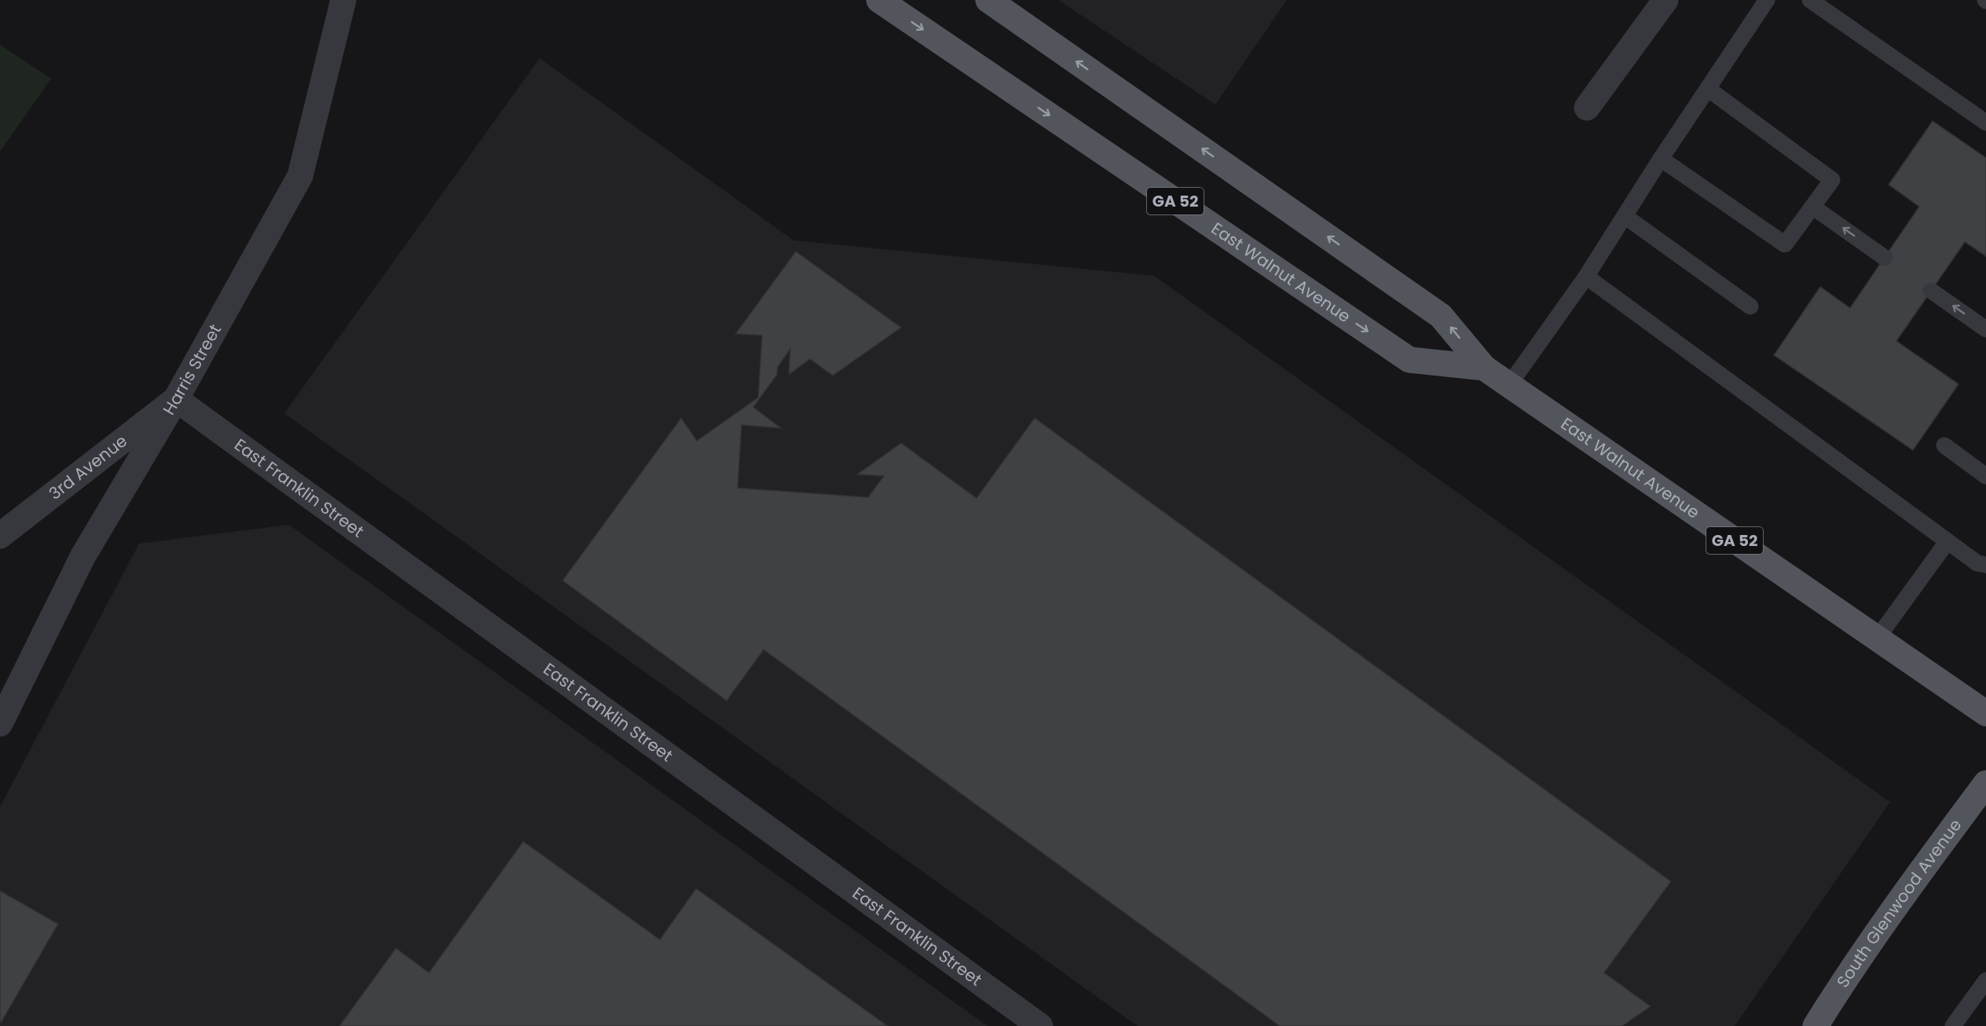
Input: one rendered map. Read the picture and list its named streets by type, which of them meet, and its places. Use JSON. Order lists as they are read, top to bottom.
{
  "streets": {
    "main road": ["GA 52", "East Walnut Avenue", "South Glenwood Avenue"],
    "street": ["Harris Street", "3rd Avenue", "East Franklin Street"]
  },
  "crossings": [
    ["Harris Street", "3rd Avenue"],
    ["Harris Street", "East Franklin Street"],
    ["3rd Avenue", "East Franklin Street"]
  ]
}
